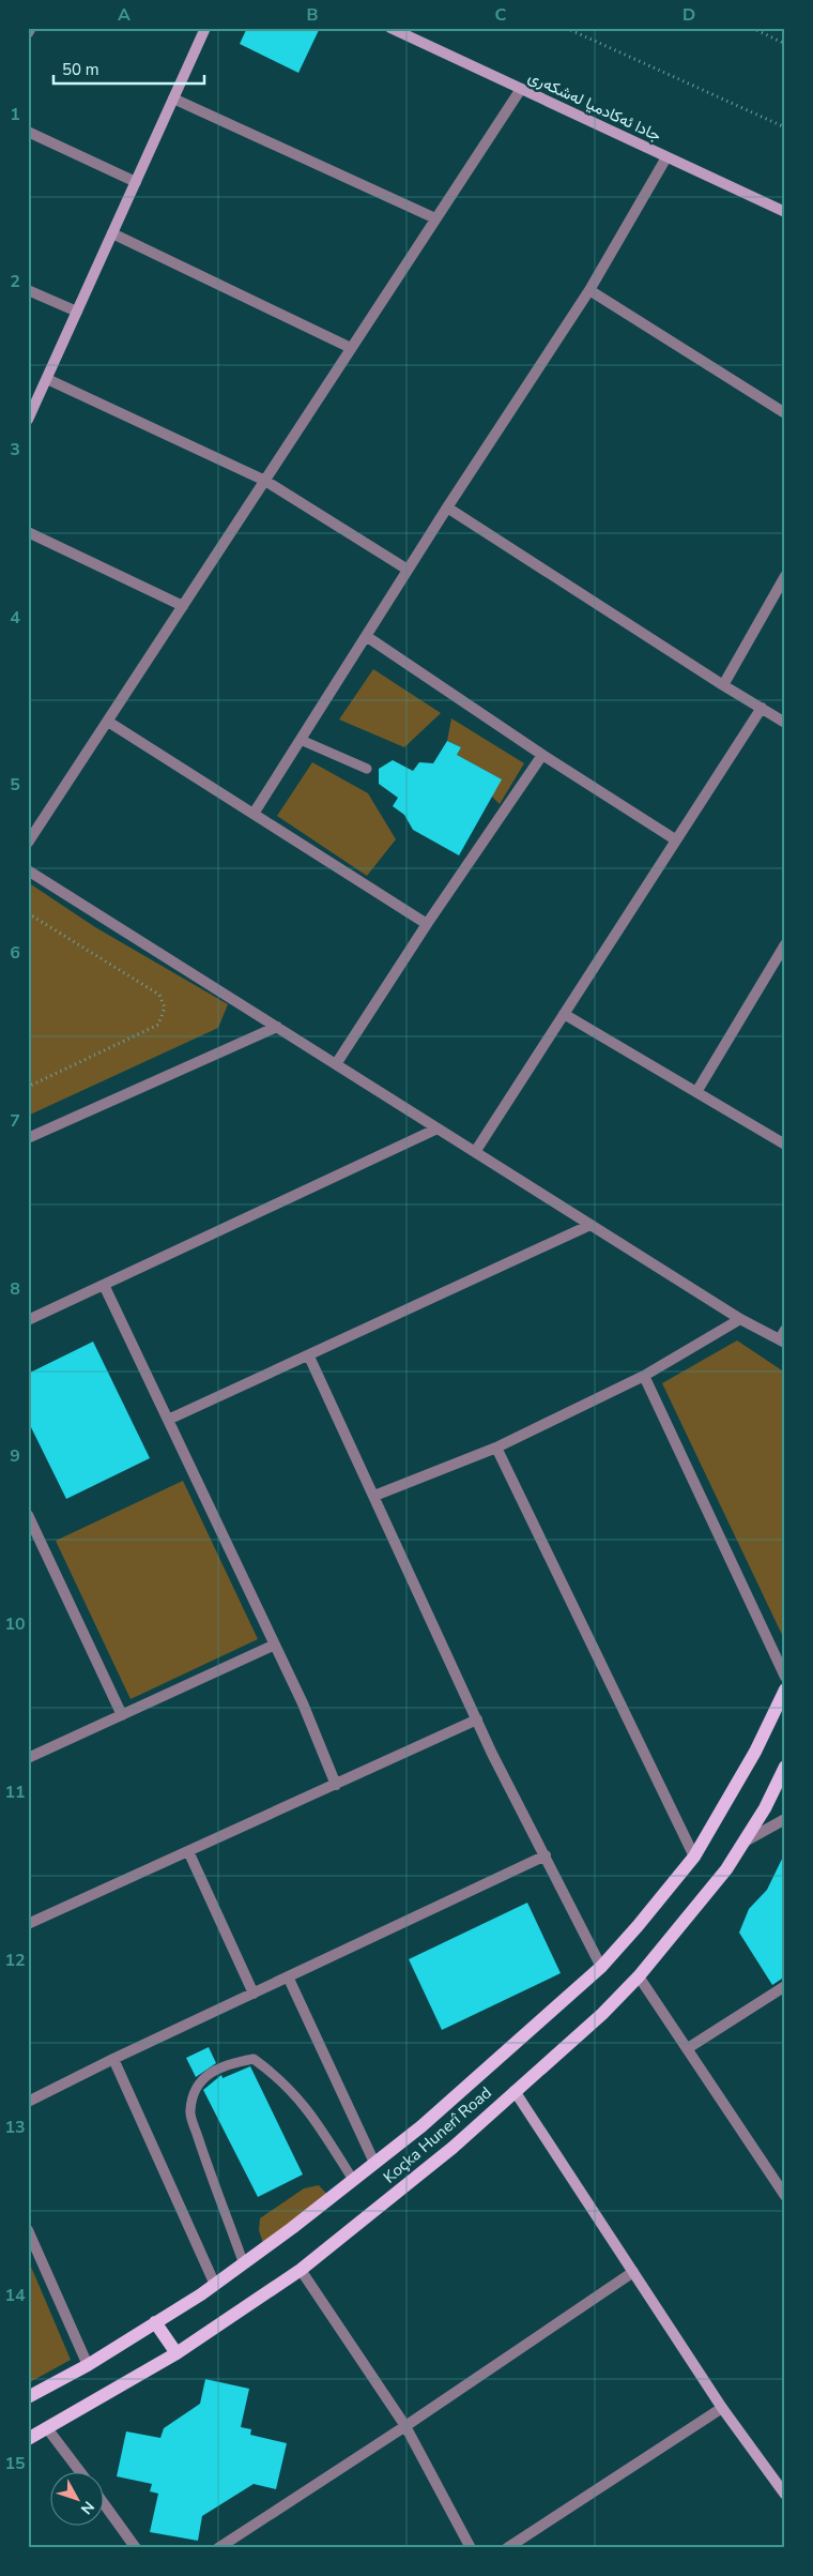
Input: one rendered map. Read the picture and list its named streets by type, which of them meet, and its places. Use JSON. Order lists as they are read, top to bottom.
{
  "streets": {
    "main road": ["Koçka Hunerî Road"],
    "street": ["جادا ئه‌كادميا له‌شكه‌رى"]
  },
  "scale_bar": "50 m",
  "north": "bottom right",
  "grid": {
    "columns": [
      "A",
      "B",
      "C",
      "D"
    ],
    "rows": [
      "1",
      "2",
      "3",
      "4",
      "5",
      "6",
      "7",
      "8",
      "9",
      "10",
      "11",
      "12",
      "13",
      "14",
      "15"
    ]
  }
}
